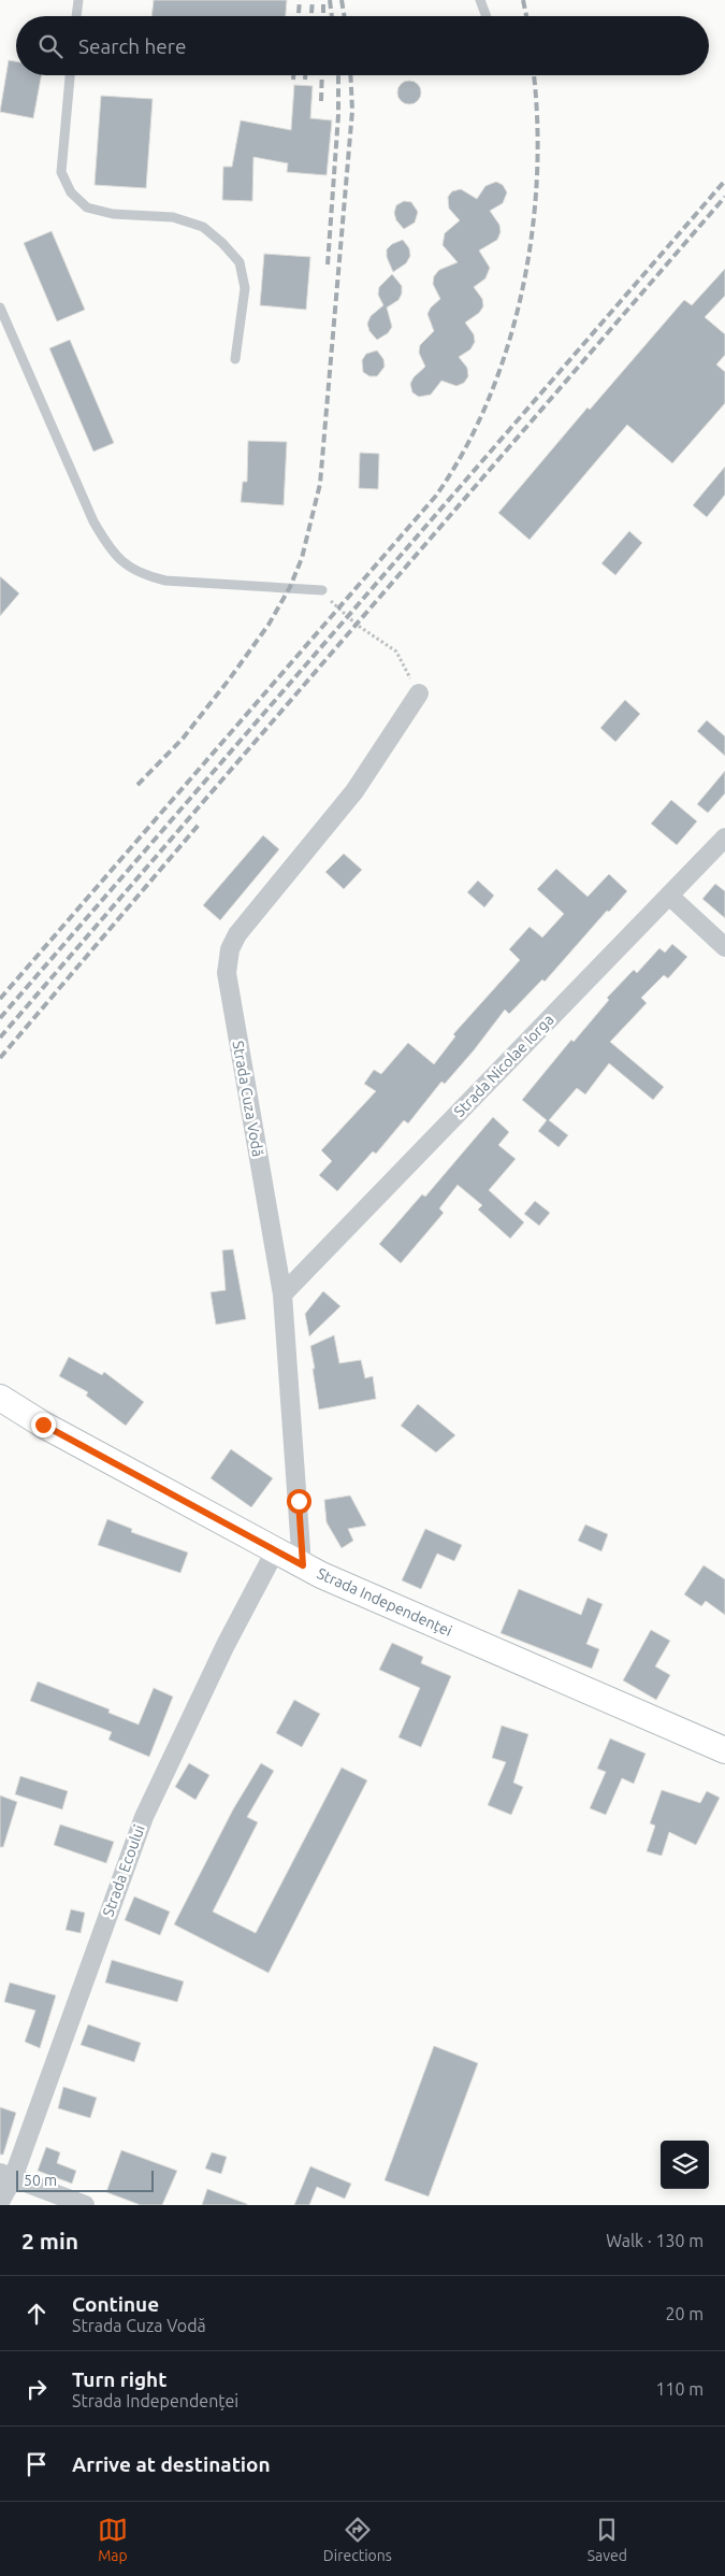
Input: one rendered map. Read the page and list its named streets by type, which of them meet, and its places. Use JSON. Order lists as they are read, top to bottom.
{
  "streets": {
    "street": [
      "Strada Nicolae Iorga",
      "Strada Cuza Vodă",
      "Strada Independenței",
      "Strada Ecoului"
    ]
  },
  "crossings": [
    ["Strada Nicolae Iorga", "Strada Cuza Vodă"],
    ["Strada Cuza Vodă", "Strada Independenței"],
    ["Strada Independenței", "Strada Ecoului"]
  ],
  "scale_bar": "50 m",
  "page": {
    "search": "Search here",
    "scale": "50 m",
    "heading": ["2 min", "Walk · 130 m"],
    "list": [
      ["Continue", "Strada Cuza Vodă", "20 m"],
      ["Turn right", "Strada Independenței", "110 m"],
      "Arrive at destination"
    ],
    "nav": ["Map", "Directions", "Saved"]
  }
}
